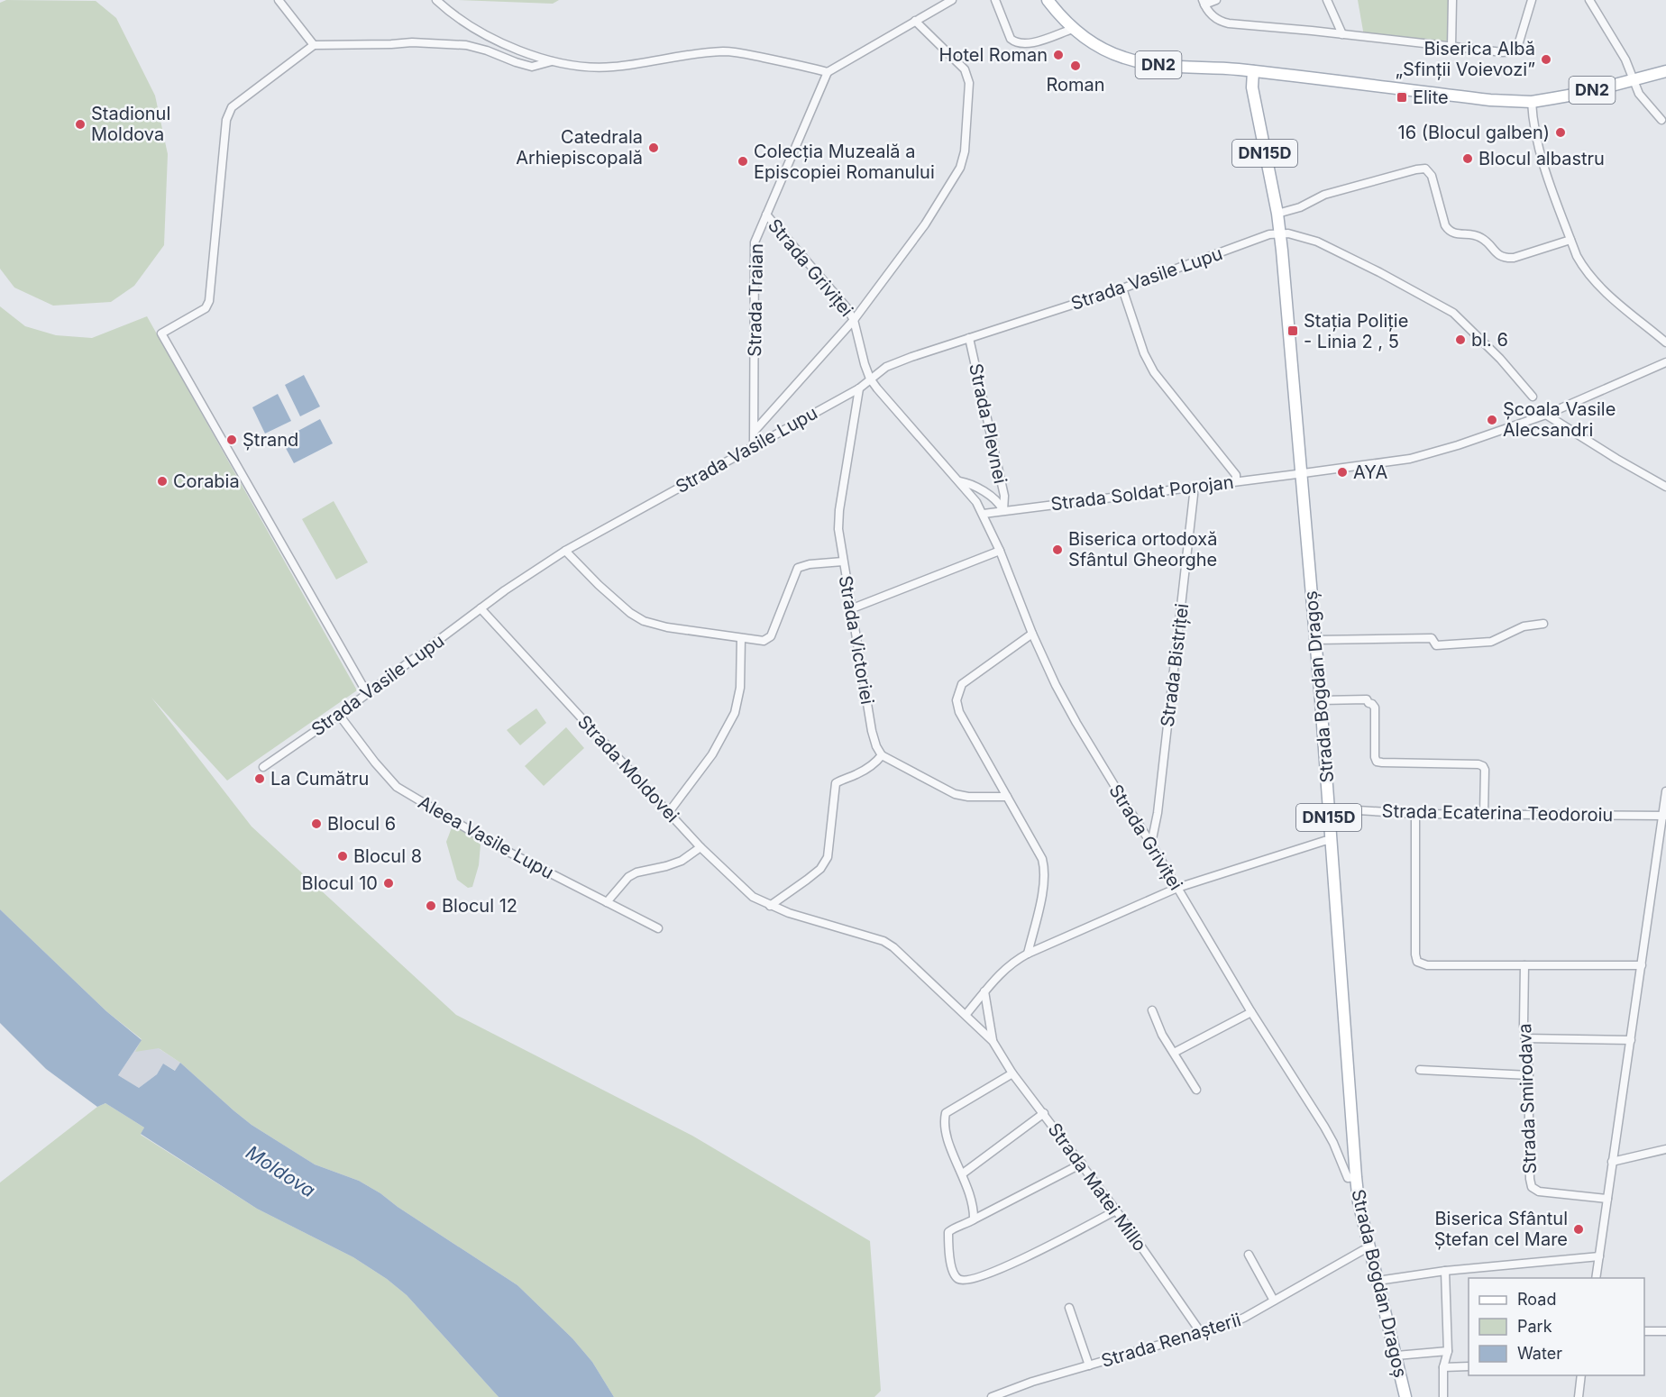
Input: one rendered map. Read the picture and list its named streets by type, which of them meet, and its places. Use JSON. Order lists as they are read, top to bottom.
{
  "streets": {
    "main road": ["DN2", "DN15D", "Strada Bogdan Dragoș"],
    "street": [
      "Strada Griviței",
      "Strada Vasile Lupu",
      "Strada Traian",
      "Strada Plevnei",
      "Strada Soldat Porojan",
      "Strada Victoriei",
      "Strada Bistriței",
      "Strada Moldovei",
      "Strada Ecaterina Teodoroiu",
      "Aleea Vasile Lupu",
      "Strada Smirodava",
      "Strada Matei Millo",
      "Strada Renașterii"
    ]
  },
  "crossings": [
    ["DN2", "Strada Bogdan Dragoș"],
    ["Strada Griviței", "Strada Vasile Lupu"],
    ["Strada Griviței", "Strada Traian"],
    ["Strada Griviței", "Strada Plevnei"],
    ["Strada Griviței", "Strada Soldat Porojan"],
    ["Strada Griviței", "Strada Bistriței"],
    ["Strada Griviței", "Strada Bogdan Dragoș"],
    ["Strada Vasile Lupu", "Strada Traian"],
    ["Strada Vasile Lupu", "Strada Plevnei"],
    ["Strada Vasile Lupu", "Strada Victoriei"],
    ["Strada Vasile Lupu", "Strada Bogdan Dragoș"],
    ["Strada Vasile Lupu", "Strada Moldovei"],
    ["Strada Vasile Lupu", "Aleea Vasile Lupu"],
    ["Strada Plevnei", "Strada Soldat Porojan"],
    ["Strada Soldat Porojan", "Strada Bistriței"],
    ["Strada Soldat Porojan", "Strada Bogdan Dragoș"],
    ["Strada Bogdan Dragoș", "Strada Ecaterina Teodoroiu"],
    ["Strada Bogdan Dragoș", "Strada Renașterii"],
    ["Strada Moldovei", "Strada Matei Millo"],
    ["Strada Matei Millo", "Strada Renașterii"]
  ],
  "water": ["Moldova"],
  "places": {
    "other": [
      "Hotel Roman",
      "Biserica Albă „Sfinții Voievozi”",
      "Roman",
      "Stadionul Moldova",
      "16 (Blocul galben)",
      "Catedrala Arhiepiscopală",
      "Blocul albastru",
      "Colecția Muzeală a Episcopiei Romanului",
      "bl. 6",
      "Școala Vasile Alecsandri",
      "Ștrand",
      "AYA",
      "Corabia",
      "Biserica ortodoxă Sfântul Gheorghe",
      "La Cumătru",
      "Blocul 6",
      "Blocul 8",
      "Blocul 10",
      "Blocul 12",
      "Biserica Sfântul Ștefan cel Mare"
    ],
    "transit": ["Elite", "Stația Poliție - Linia 2 , 5"]
  },
  "legend": ["Road", "Park", "Water"]
}
